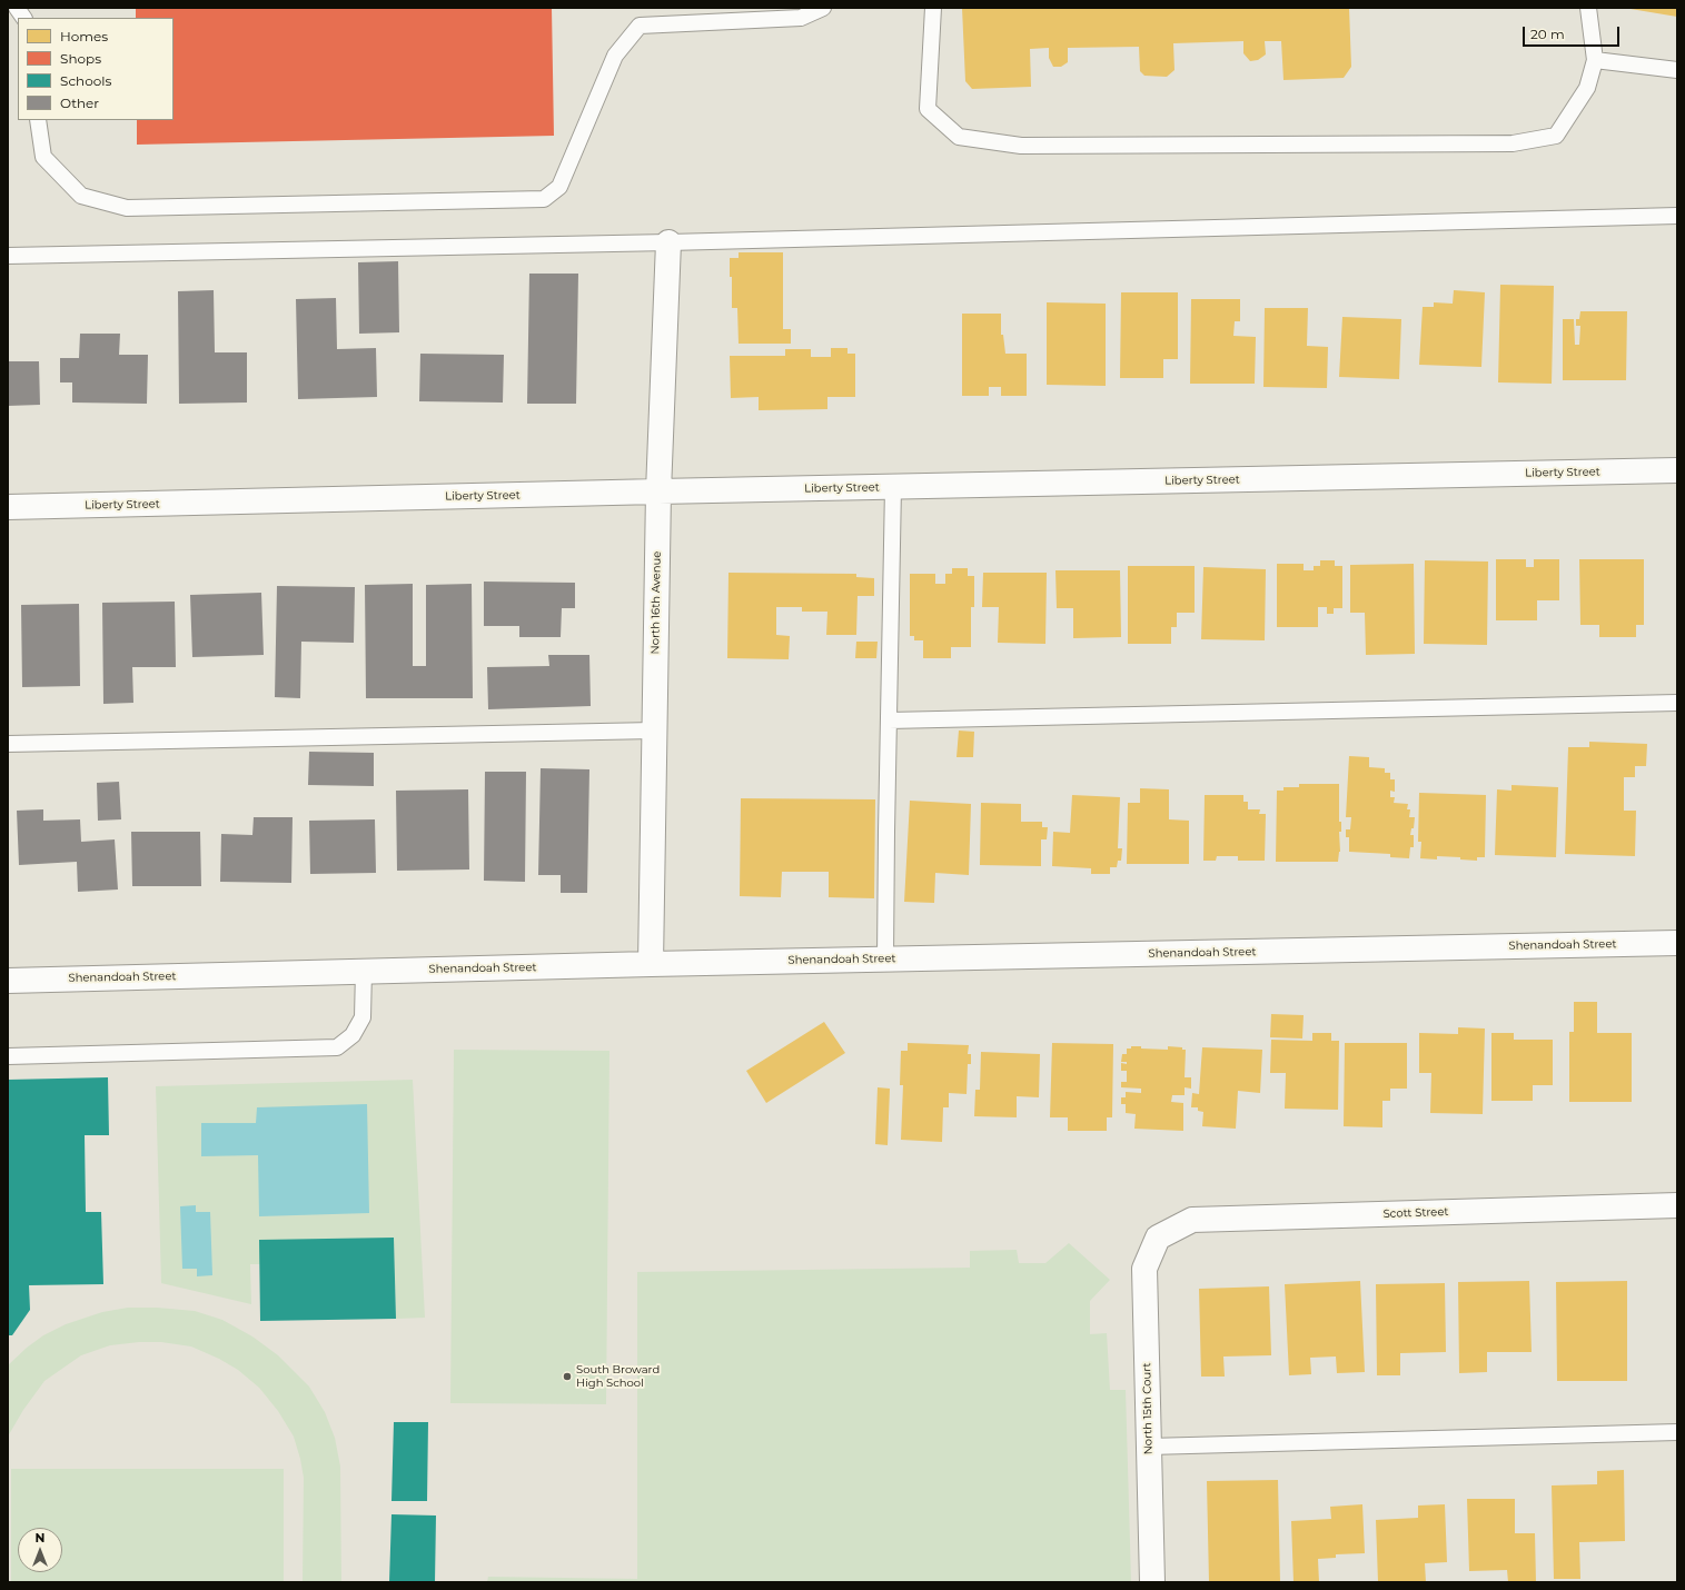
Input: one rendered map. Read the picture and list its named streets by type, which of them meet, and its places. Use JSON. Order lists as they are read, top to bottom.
{
  "streets": {
    "street": [
      "Liberty Street",
      "North 16th Avenue",
      "Shenandoah Street",
      "Scott Street",
      "North 15th Court"
    ]
  },
  "crossings": [
    ["Liberty Street", "North 16th Avenue"],
    ["North 16th Avenue", "Shenandoah Street"],
    ["Scott Street", "North 15th Court"]
  ],
  "places": ["South Broward High School"],
  "legend": [
    "Homes",
    "Shops",
    "Schools",
    "Other"
  ],
  "scale_bar": "20 m",
  "north": "top"
}
